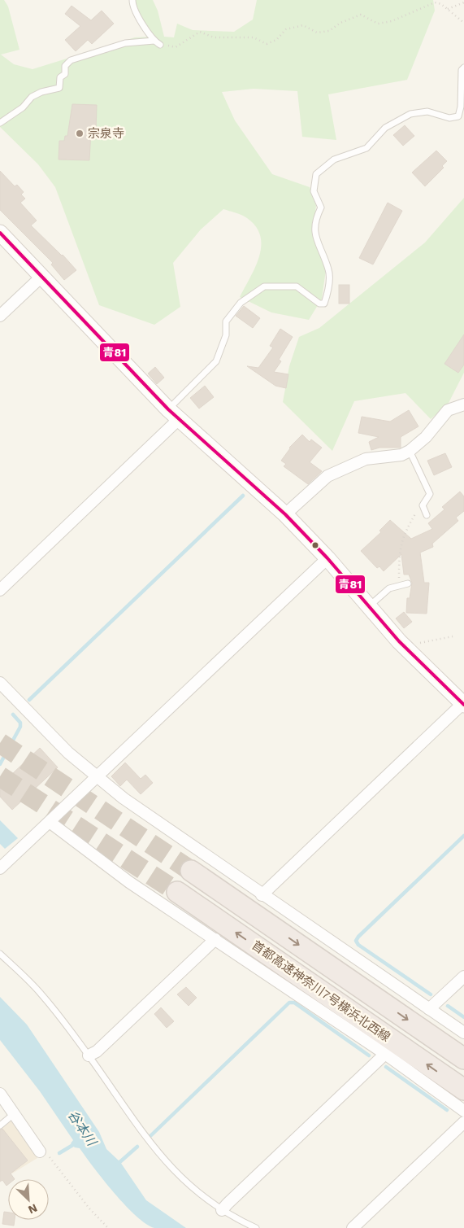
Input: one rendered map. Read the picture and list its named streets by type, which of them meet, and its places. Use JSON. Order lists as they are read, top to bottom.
{
  "streets": {
    "highway": ["首都高速神奈川7号横浜北西線"]
  },
  "water": ["谷本川"],
  "places": ["宗泉寺"],
  "lines": ["transit line 青81"],
  "north": "bottom right"
}
